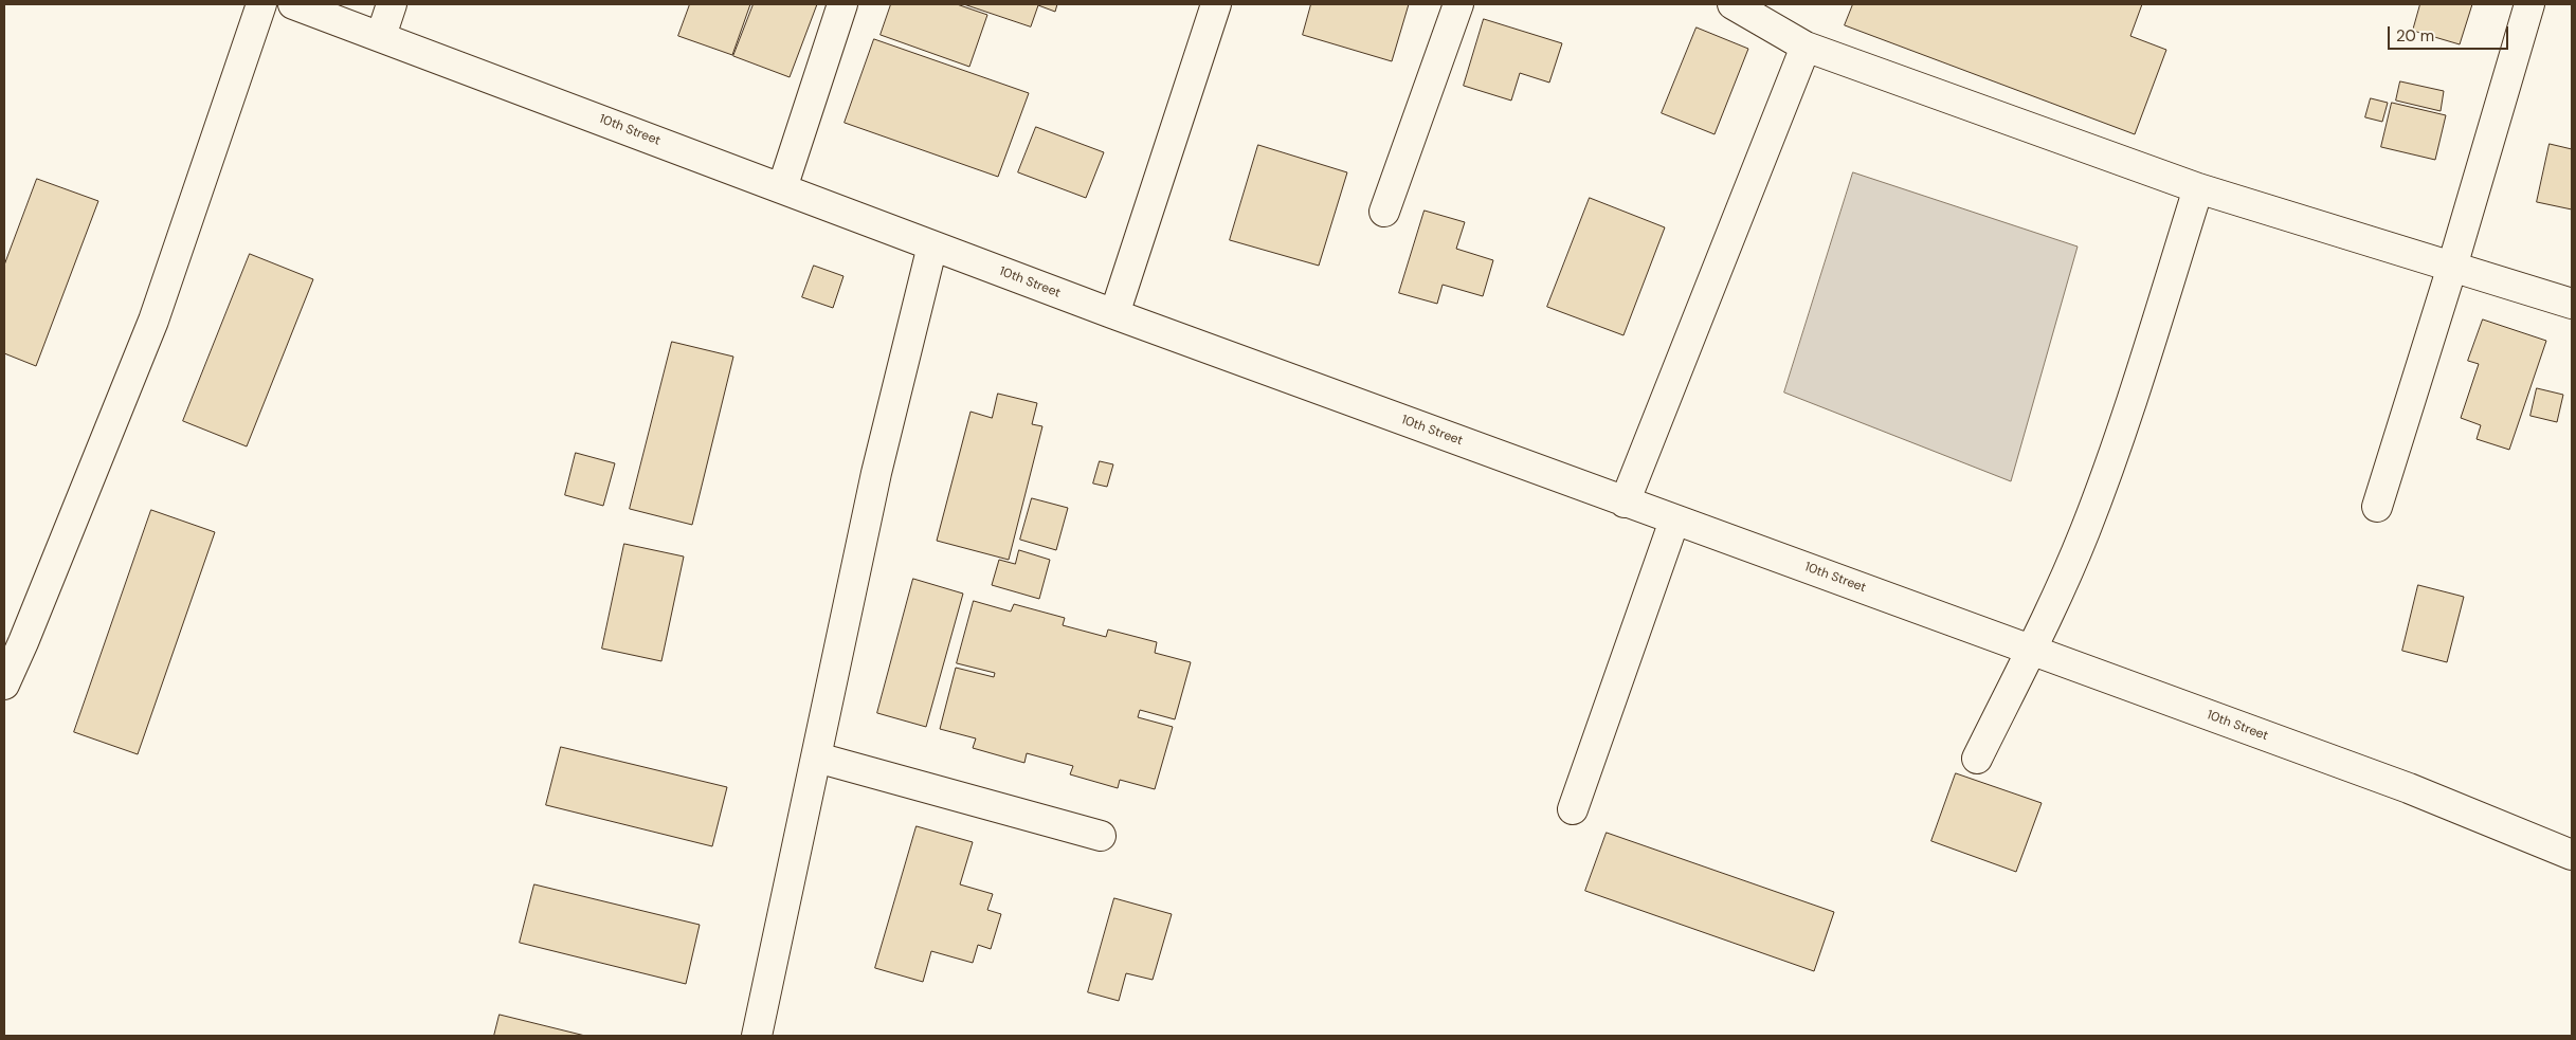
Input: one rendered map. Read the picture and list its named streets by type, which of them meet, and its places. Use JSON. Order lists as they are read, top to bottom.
{
  "streets": {
    "street": ["10th Street"]
  },
  "scale_bar": "20 m"
}
